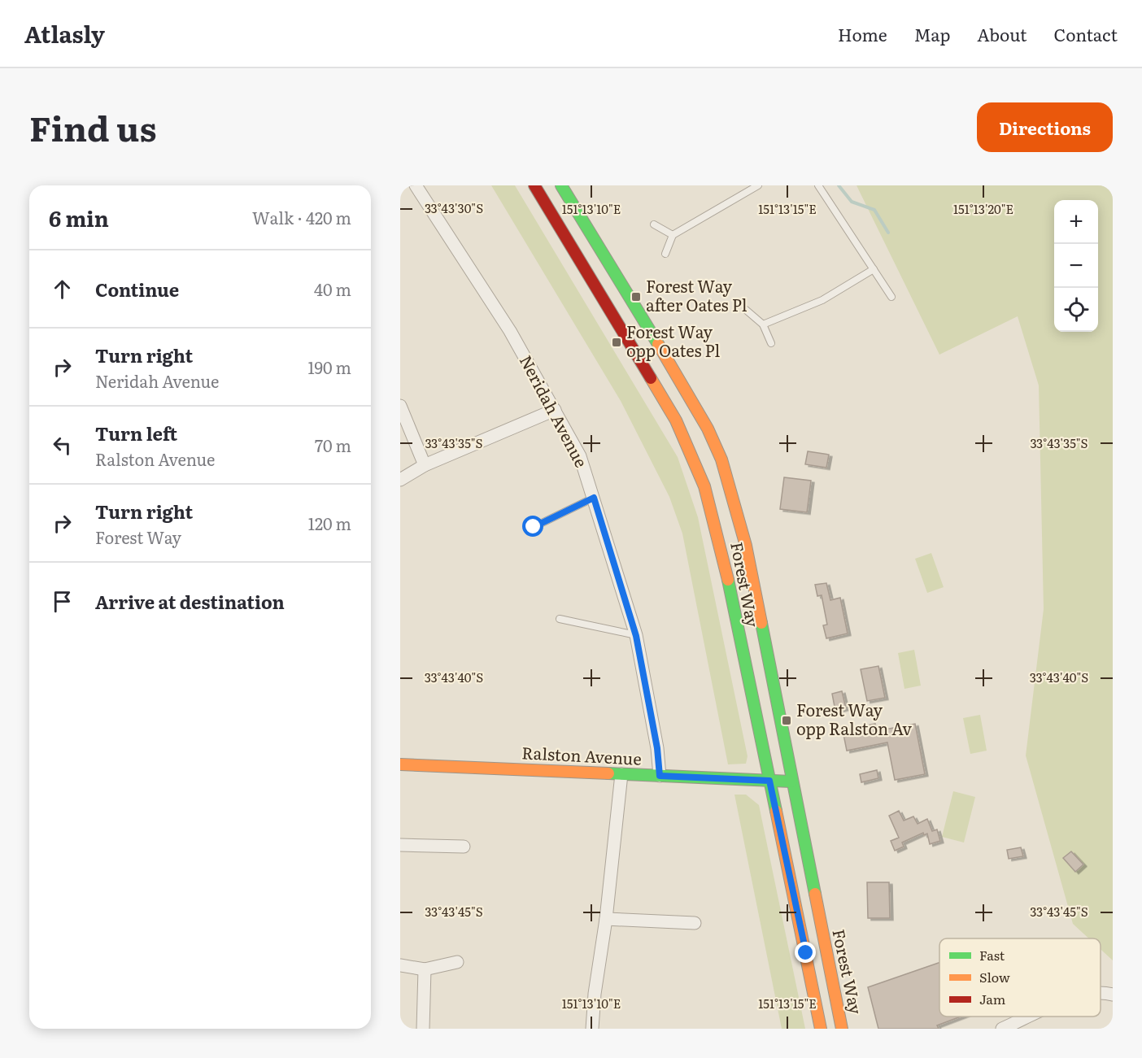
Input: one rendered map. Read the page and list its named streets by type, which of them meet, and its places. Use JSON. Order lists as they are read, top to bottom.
{
  "streets": {
    "main road": ["Forest Way", "Ralston Avenue"],
    "street": ["Neridah Avenue"]
  },
  "crossings": [
    ["Neridah Avenue", "Ralston Avenue"],
    ["Forest Way", "Ralston Avenue"]
  ],
  "places": {
    "transit": ["Forest Way after Oates Pl", "Forest Way opp Oates Pl", "Forest Way opp Ralston Av"]
  },
  "legend": ["Fast", "Slow", "Jam"],
  "page": {
    "header": "Atlasly",
    "nav": [
      "Home",
      "Map",
      "About",
      "Contact"
    ],
    "title": "Find us",
    "buttons": "Directions",
    "heading": ["6 min", "Walk · 420 m"],
    "map_buttons": ["+", "−"],
    "list": [
      ["Continue", "40 m"],
      ["Turn right", "Neridah Avenue", "190 m"],
      ["Turn left", "Ralston Avenue", "70 m"],
      ["Turn right", "Forest Way", "120 m"],
      "Arrive at destination"
    ]
  },
  "coordinates": [
    "33°43'30\"S",
    "151°13'10\"E",
    "151°13'15\"E",
    "151°13'20\"E",
    "33°43'35\"S",
    "33°43'40\"S",
    "33°43'45\"S"
  ]
}
